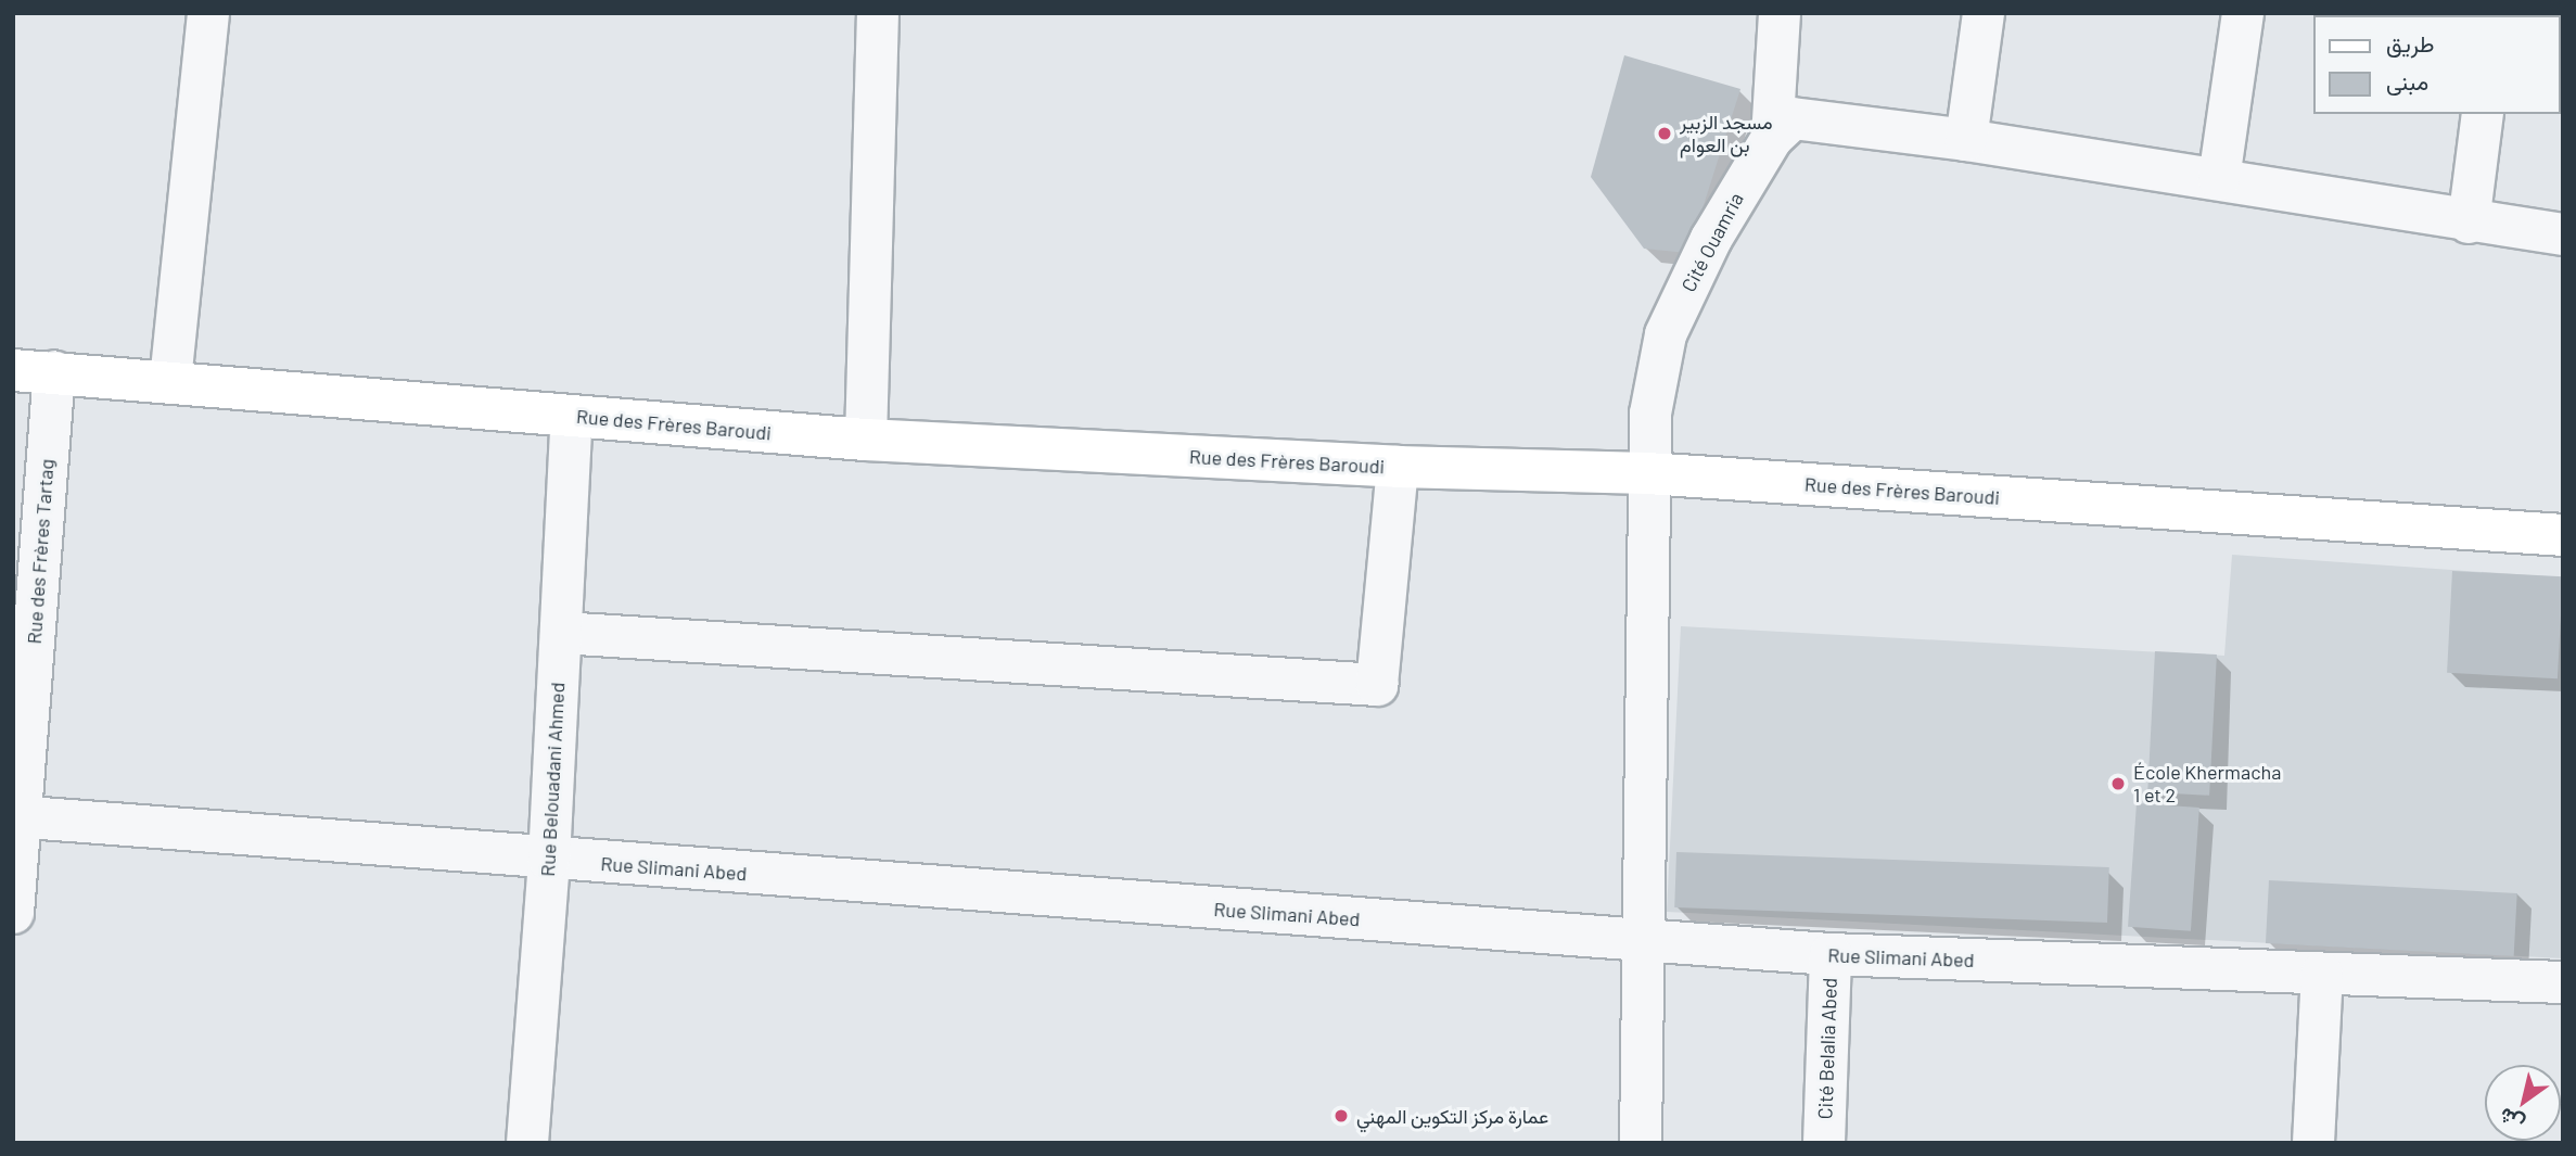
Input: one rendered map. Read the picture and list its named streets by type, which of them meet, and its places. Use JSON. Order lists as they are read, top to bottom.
{
  "streets": {
    "street": [
      "Cité Ouamria",
      "Rue des Frères Baroudi",
      "Rue des Frères Tartag",
      "Rue Belouadani Ahmed",
      "Rue Slimani Abed",
      "Cité Belalia Abed"
    ]
  },
  "crossings": [
    ["Cité Ouamria", "Rue des Frères Baroudi"],
    ["Cité Ouamria", "Rue Slimani Abed"],
    ["Rue des Frères Baroudi", "Rue des Frères Tartag"],
    ["Rue des Frères Baroudi", "Rue Belouadani Ahmed"],
    ["Rue des Frères Tartag", "Rue Slimani Abed"],
    ["Rue Belouadani Ahmed", "Rue Slimani Abed"],
    ["Rue Slimani Abed", "Cité Belalia Abed"]
  ],
  "places": ["مسجد الزبير بن العوام", "École Khermacha 1 et 2", "عمارة مركز التكوين المهني"],
  "legend": ["طريق", "مبنى"],
  "north": "bottom left"
}
